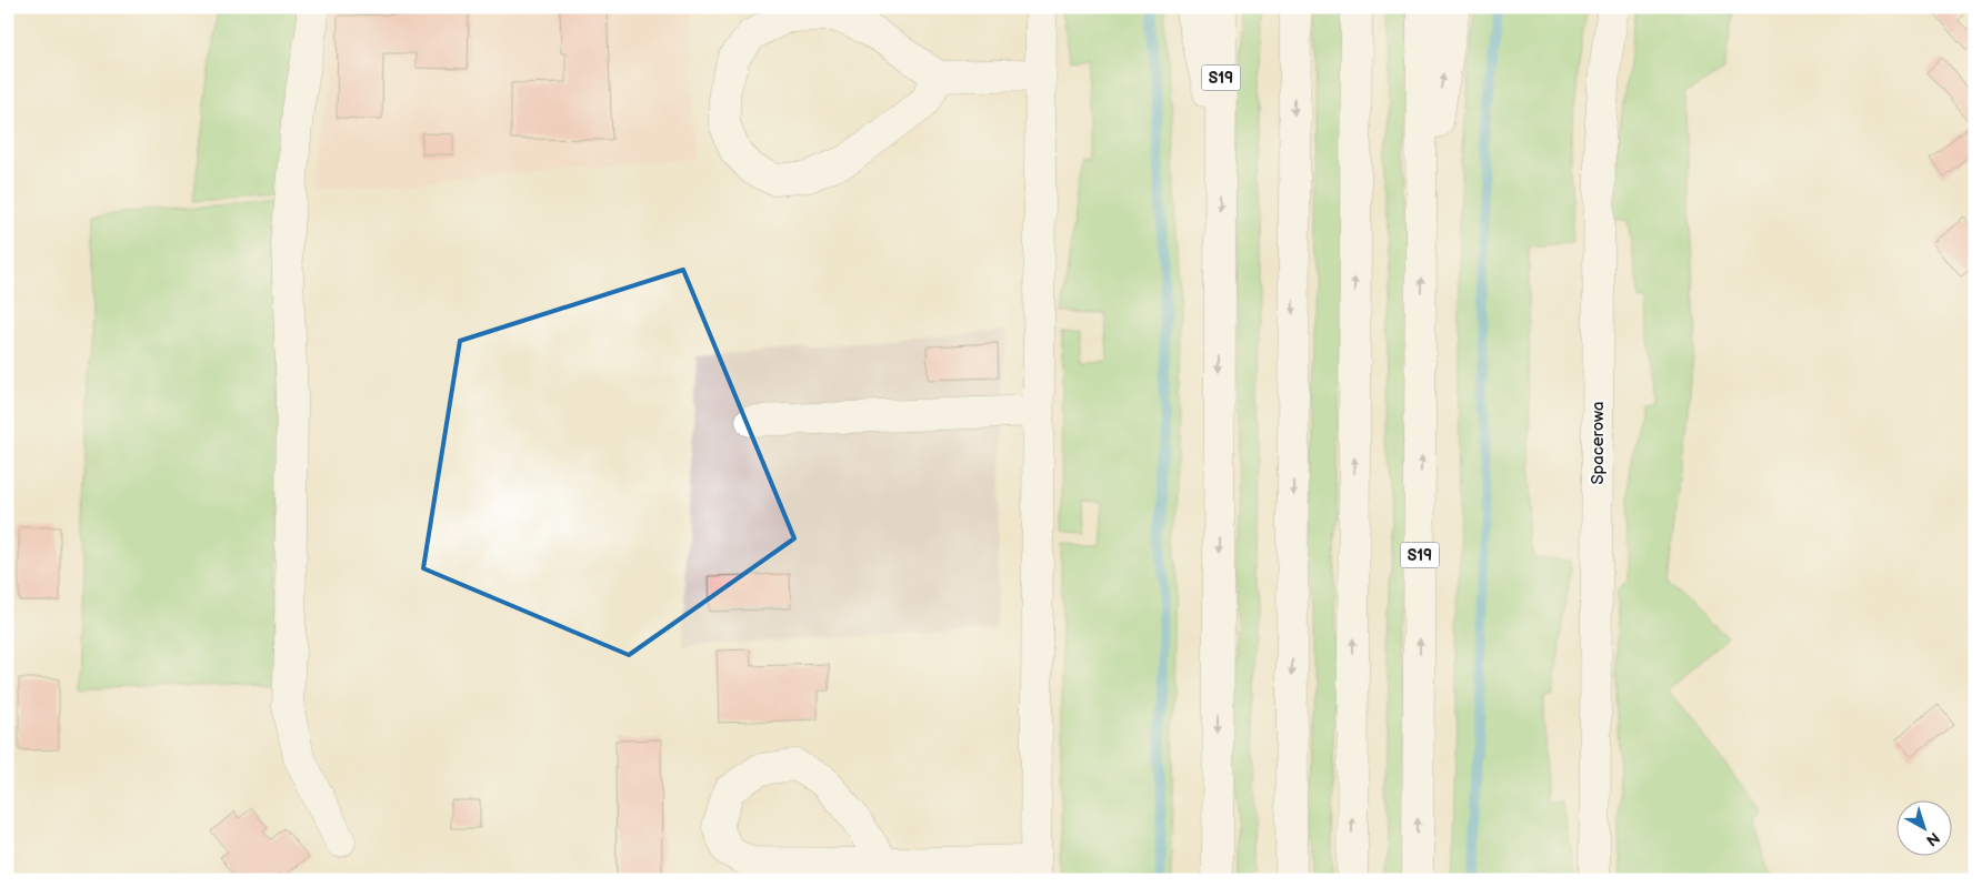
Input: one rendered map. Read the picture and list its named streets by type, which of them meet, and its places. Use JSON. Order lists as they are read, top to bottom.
{
  "streets": {
    "main road": ["S19", "Spacerowa"]
  },
  "north": "bottom right"
}
